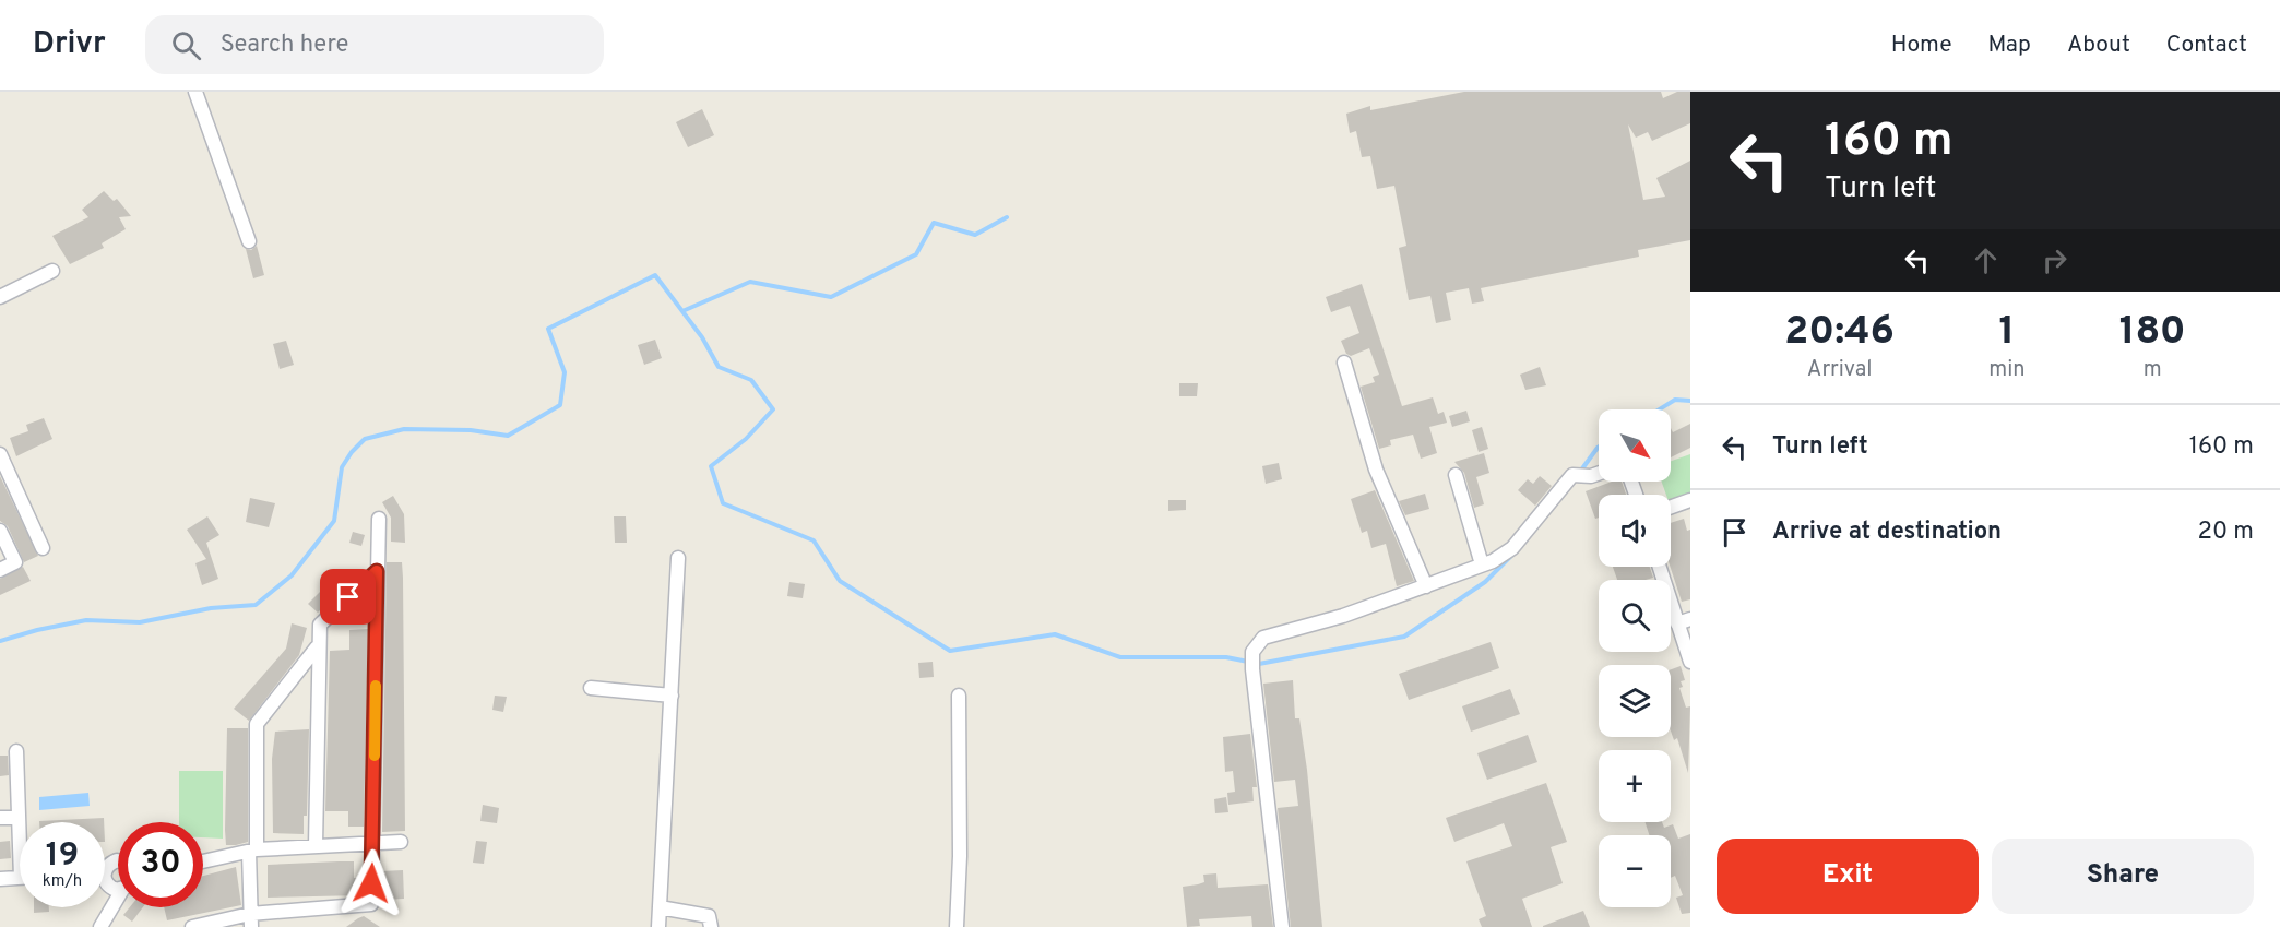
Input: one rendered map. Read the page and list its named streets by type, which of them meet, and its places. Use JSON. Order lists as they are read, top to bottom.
{
  "north": "bottom right",
  "page": {
    "header": "Drivr",
    "search": "Search here",
    "nav": [
      "Home",
      "Map",
      "About",
      "Contact"
    ],
    "turn": ["160 m", "Turn left"],
    "eta": [
      "20:46",
      "Arrival",
      "1",
      "min",
      "180",
      "m"
    ],
    "list": [
      {
        "name": "Turn left",
        "value": "160 m"
      },
      {
        "name": "Arrive at destination",
        "value": "20 m"
      }
    ],
    "map_buttons": ["+", "−"],
    "speed": "19 km/h",
    "limit": "30",
    "buttons": ["Exit", "Share"]
  }
}
